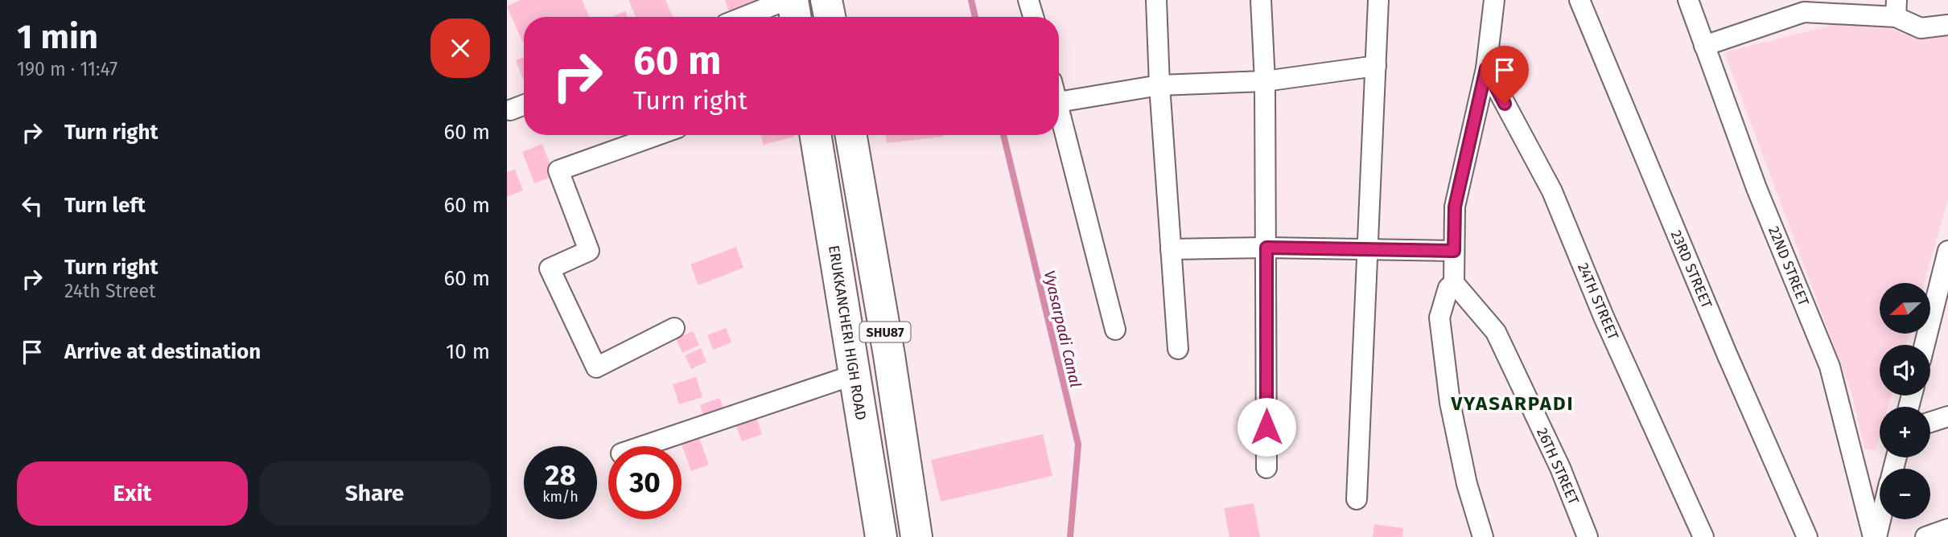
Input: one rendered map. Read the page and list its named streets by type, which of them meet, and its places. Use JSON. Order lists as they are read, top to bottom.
{
  "streets": {
    "main road": ["SHU87", "ERUKKANCHERI HIGH ROAD"],
    "street": [
      "22ND STREET",
      "23RD STREET",
      "24TH STREET",
      "26TH STREET"
    ]
  },
  "districts": ["VYASARPADI"],
  "water": ["Vyasarpadi Canal"],
  "north": "left",
  "page": {
    "heading": ["1 min", "190 m · 11:47"],
    "turn": ["60 m", "Turn right"],
    "list": [
      {
        "name": "Turn right",
        "value": "60 m"
      },
      {
        "name": "Turn left",
        "value": "60 m"
      },
      {
        "name": "Turn right",
        "note": "24th Street",
        "value": "60 m"
      },
      {
        "name": "Arrive at destination",
        "value": "10 m"
      }
    ],
    "map_buttons": ["+", "−"],
    "speed": "28 km/h",
    "limit": "30",
    "buttons": ["Exit", "Share"]
  }
}
